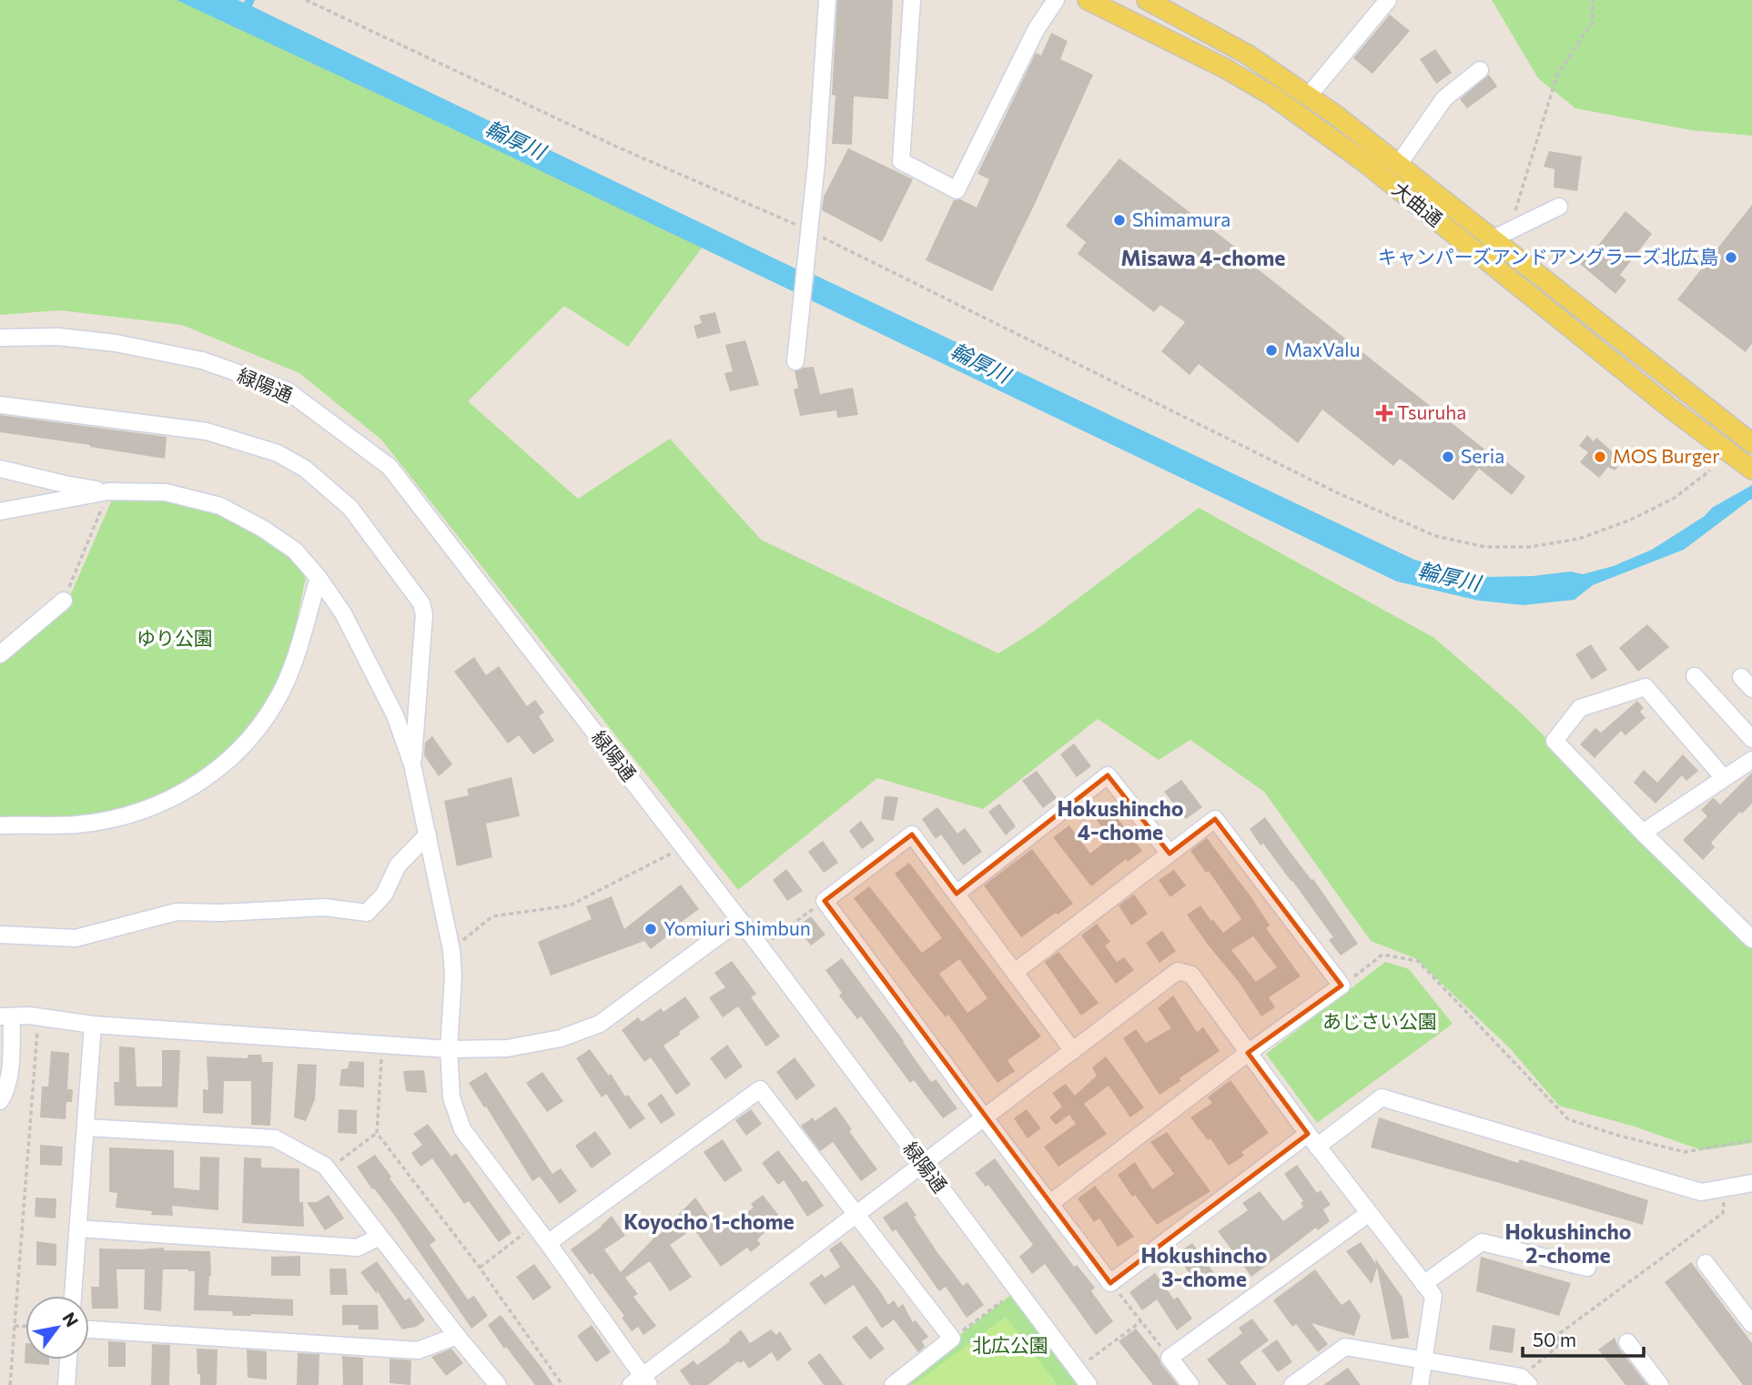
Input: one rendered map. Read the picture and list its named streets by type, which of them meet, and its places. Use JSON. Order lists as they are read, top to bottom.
{
  "streets": {
    "main road": ["大曲通"],
    "street": ["緑陽通"]
  },
  "districts": [
    "Misawa 4-chome",
    "Hokushincho 4-chome",
    "Koyocho 1-chome",
    "Hokushincho 2-chome",
    "Hokushincho 3-chome"
  ],
  "water": ["輪厚川"],
  "parks": ["ゆり公園", "あじさい公園", "北広公園"],
  "places": {
    "other": [
      "Shimamura",
      "キャンパーズアンドアングラーズ北広島",
      "MaxValu",
      "Seria",
      "MOS Burger",
      "Yomiuri Shimbun"
    ],
    "health": ["Tsuruha"]
  },
  "scale_bar": "50 m",
  "north": "top right"
}
